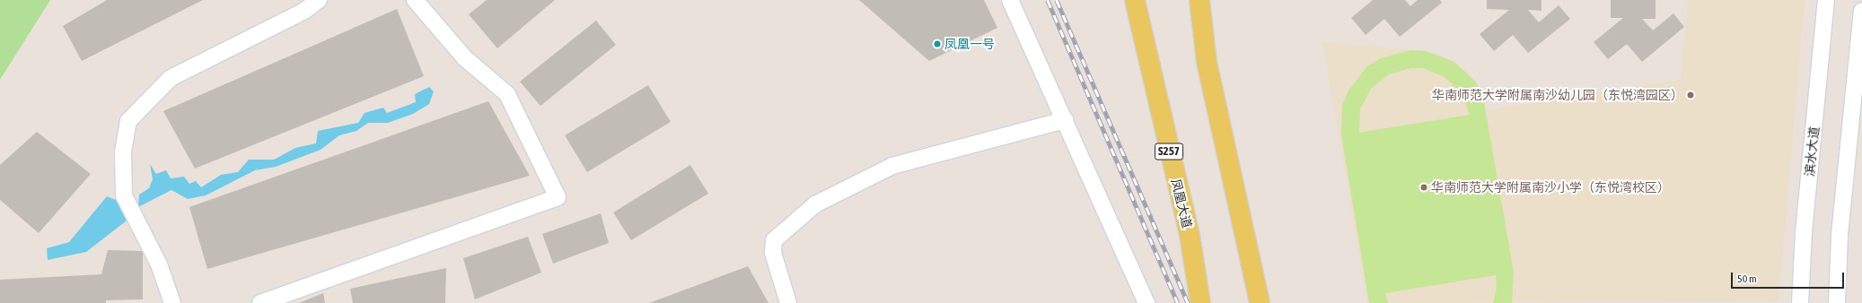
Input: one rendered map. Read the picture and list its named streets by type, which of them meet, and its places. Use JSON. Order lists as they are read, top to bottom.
{
  "streets": {
    "main road": ["S257", "凤凰大道"],
    "street": ["滨水大道"]
  },
  "places": ["凤凰一号", "华南师范大学附属南沙幼儿园（东悦湾园区）", "华南师范大学附属南沙小学（东悦湾校区）"],
  "scale_bar": "50 m"
}
